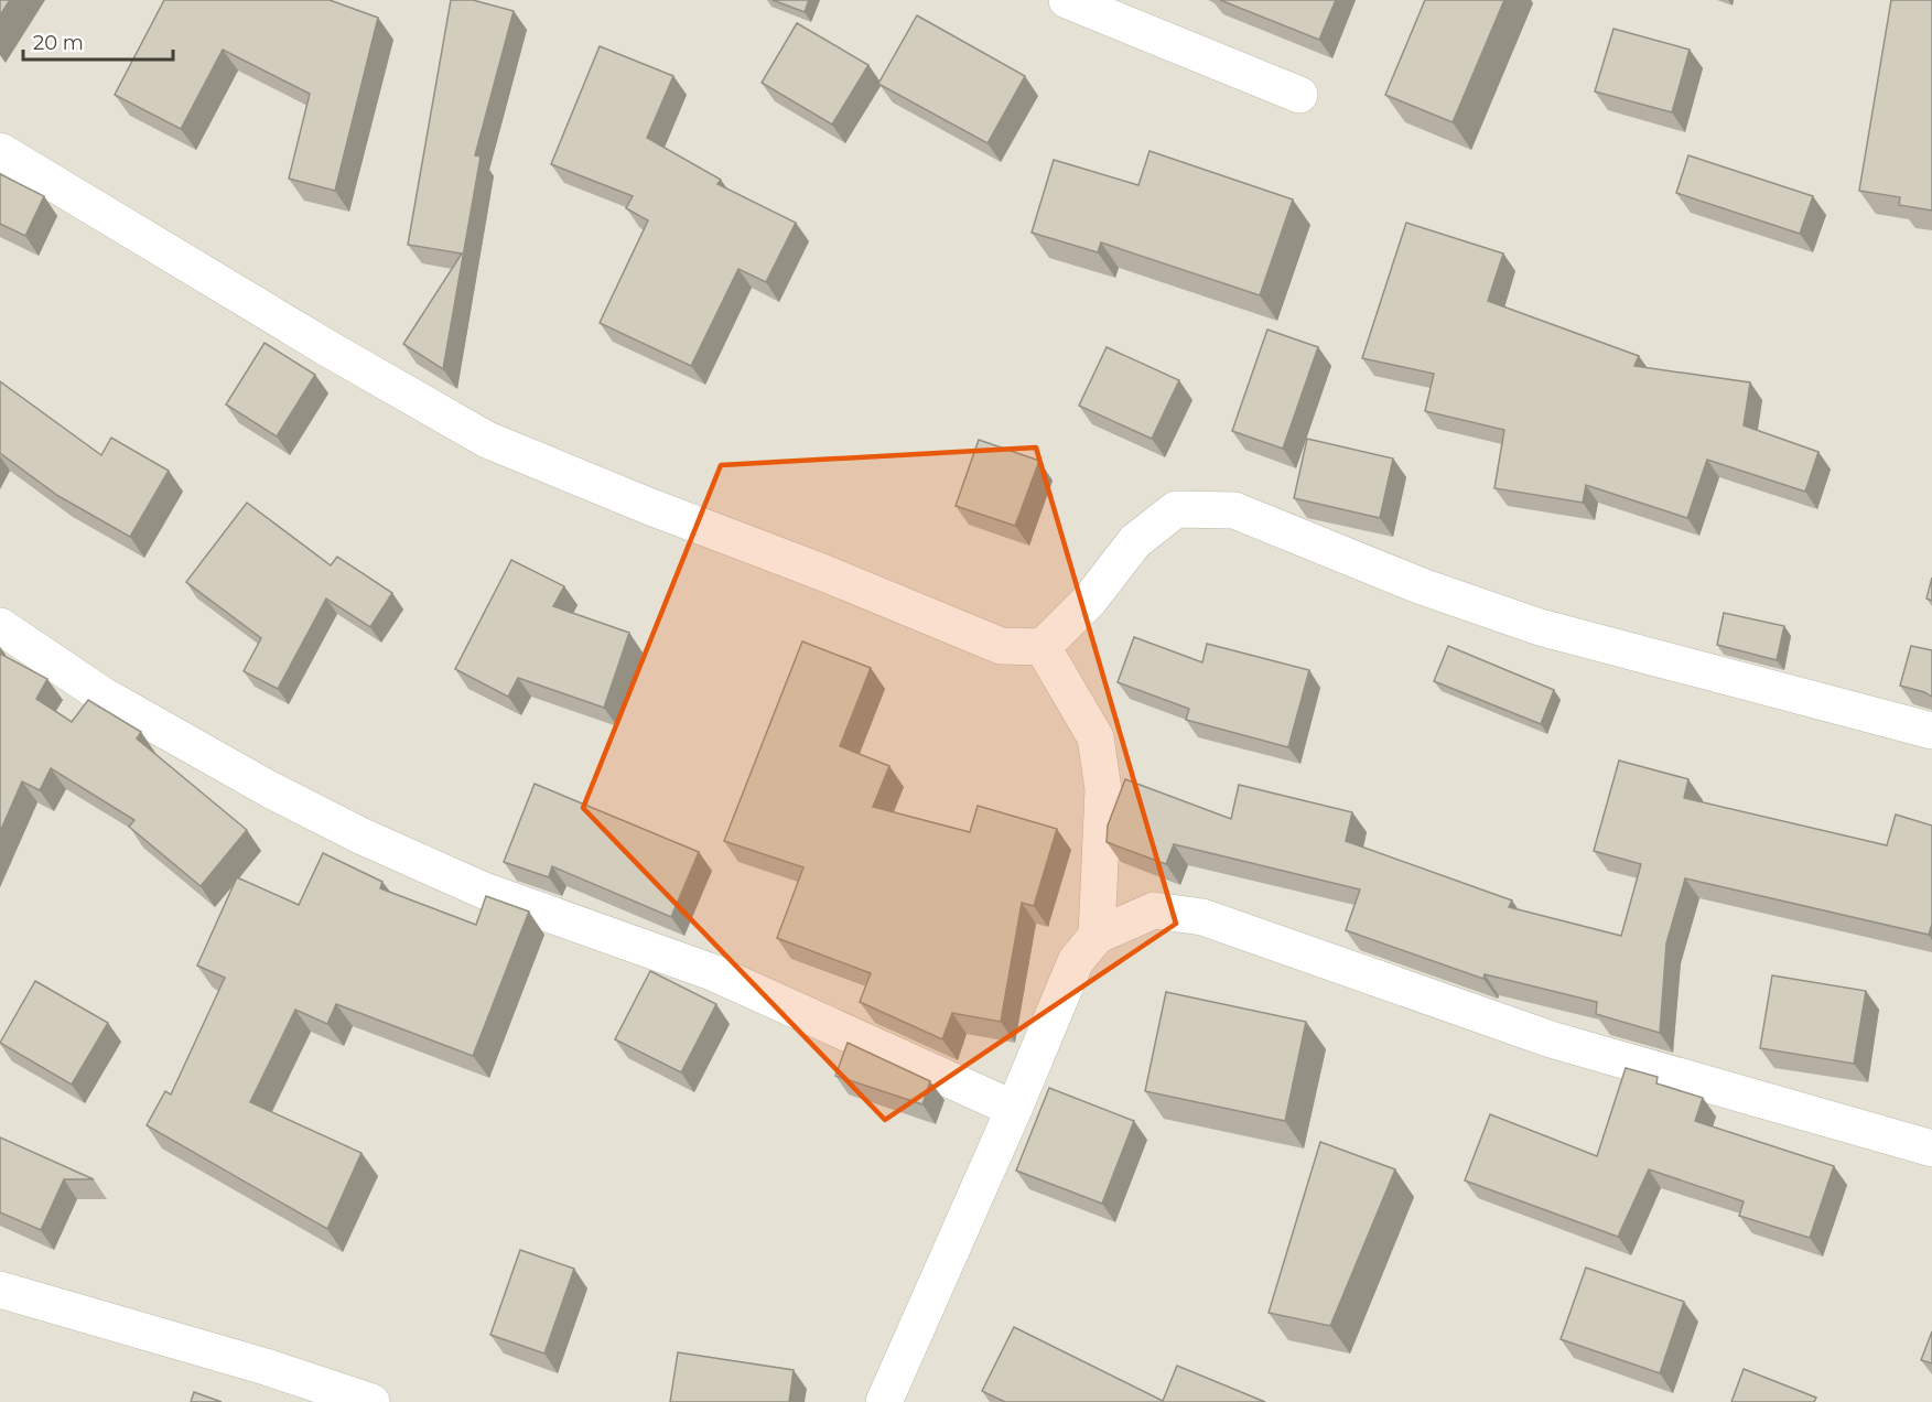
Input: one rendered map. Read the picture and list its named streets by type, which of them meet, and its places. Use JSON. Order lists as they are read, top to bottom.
{
  "scale_bar": "20 m"
}
